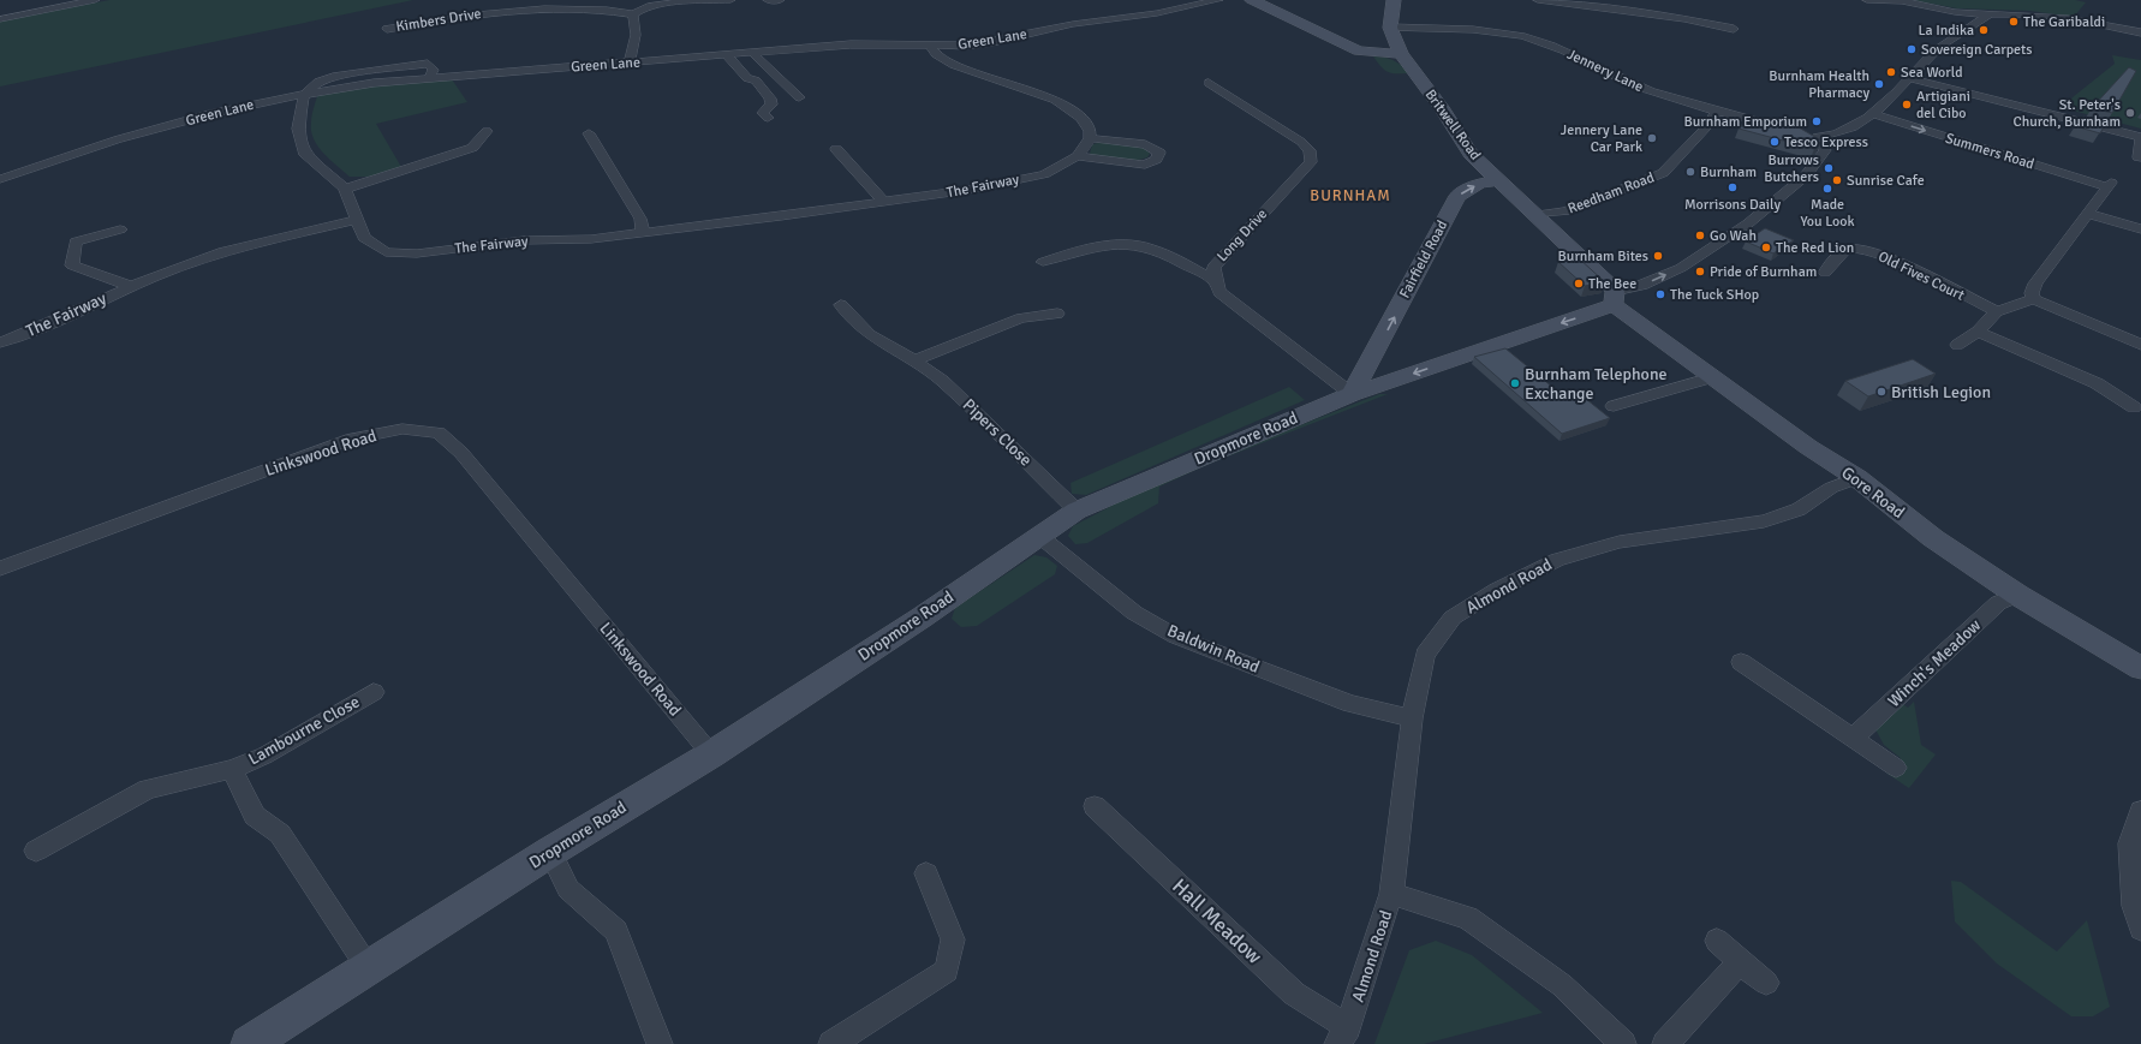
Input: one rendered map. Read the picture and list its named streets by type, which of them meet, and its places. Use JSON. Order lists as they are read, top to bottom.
{
  "streets": {
    "street": [
      "Kimbers Drive",
      "Green Lane",
      "Jennery Lane",
      "Britwell Road",
      "Summers Road",
      "The Fairway",
      "Reedham Road",
      "Long Drive",
      "Fairfield Road",
      "Old Fives Court",
      "Pipers Close",
      "Dropmore Road",
      "Linkswood Road",
      "Gore Road",
      "Almond Road",
      "Baldwin Road",
      "Winch's Meadow",
      "Lambourne Close",
      "Hall Meadow"
    ]
  },
  "crossings": [
    ["Jennery Lane", "Britwell Road"],
    ["Jennery Lane", "Reedham Road"],
    ["Britwell Road", "Reedham Road"],
    ["Britwell Road", "Fairfield Road"],
    ["Britwell Road", "Dropmore Road"],
    ["Britwell Road", "Gore Road"],
    ["Long Drive", "Fairfield Road"],
    ["Long Drive", "Dropmore Road"],
    ["Fairfield Road", "Dropmore Road"],
    ["Pipers Close", "Dropmore Road"],
    ["Dropmore Road", "Linkswood Road"],
    ["Dropmore Road", "Gore Road"],
    ["Dropmore Road", "Baldwin Road"],
    ["Dropmore Road", "Lambourne Close"],
    ["Gore Road", "Almond Road"],
    ["Gore Road", "Winch's Meadow"],
    ["Almond Road", "Baldwin Road"],
    ["Almond Road", "Hall Meadow"]
  ],
  "one_way": ["Fairfield Road"],
  "districts": ["BURNHAM"],
  "places": [
    "The Garibaldi",
    "La Indika",
    "Sovereign Carpets",
    "Sea World",
    "Burnham Health Pharmacy",
    "Artigiani del Cibo",
    "St. Peter's Church, Burnham",
    "Burnham Emporium",
    "Jennery Lane Car Park",
    "Tesco Express",
    "Burrows Butchers",
    "Burnham",
    "Sunrise Cafe",
    "Morrisons Daily",
    "Made You Look",
    "Go Wah",
    "The Red Lion",
    "Burnham Bites",
    "Pride of Burnham",
    "The Bee",
    "The Tuck SHop",
    "Burnham Telephone Exchange",
    "British Legion"
  ]
}
